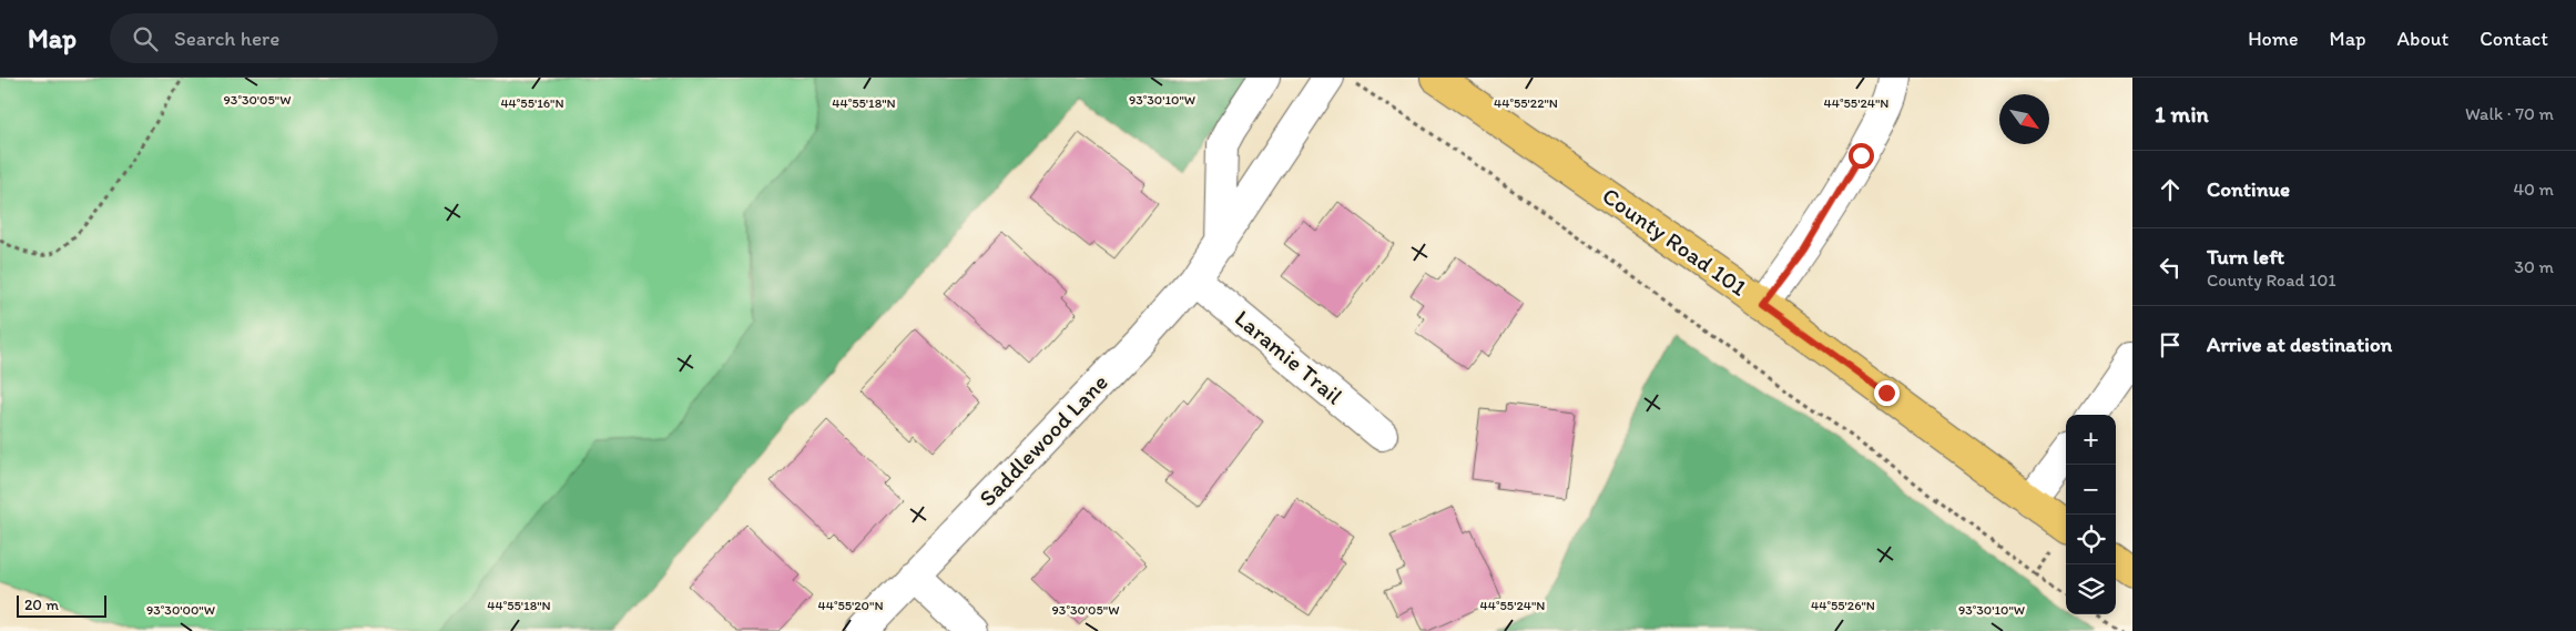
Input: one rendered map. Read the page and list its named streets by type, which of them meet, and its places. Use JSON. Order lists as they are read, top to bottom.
{
  "streets": {
    "main road": ["County Road 101"],
    "street": ["Laramie Trail", "Saddlewood Lane"]
  },
  "crossings": [
    ["Laramie Trail", "Saddlewood Lane"]
  ],
  "scale_bar": "20 m",
  "north": "bottom right",
  "page": {
    "header": "Map",
    "search": "Search here",
    "nav": [
      "Home",
      "Map",
      "About",
      "Contact"
    ],
    "heading": ["1 min", "Walk · 70 m"],
    "list": [
      ["Continue", "40 m"],
      ["Turn left", "County Road 101", "30 m"],
      "Arrive at destination"
    ],
    "map_buttons": ["+", "−"],
    "scale": "20 m"
  },
  "coordinates": [
    "93°30'05\"W",
    "93°30'10\"W",
    "44°55'22\"N",
    "44°55'16\"N",
    "44°55'18\"N",
    "44°55'24\"N",
    "44°55'20\"N",
    "44°55'26\"N",
    "93°30'00\"W"
  ]
}
